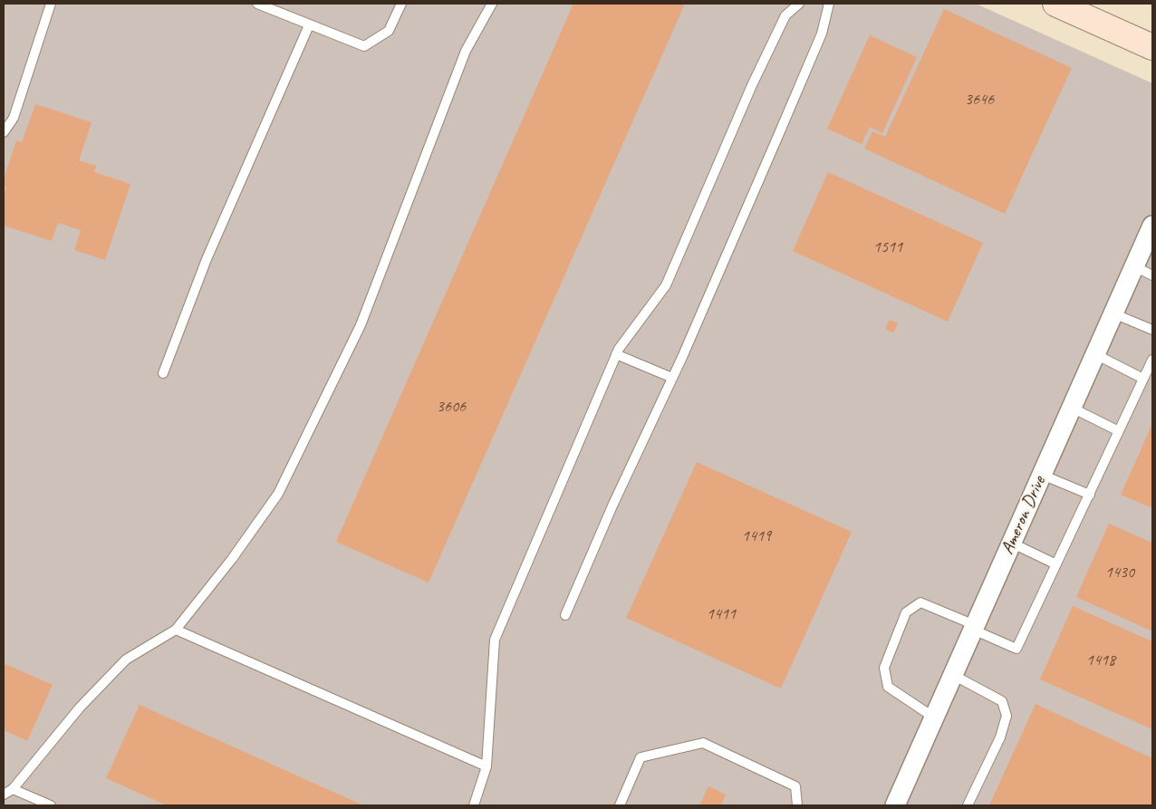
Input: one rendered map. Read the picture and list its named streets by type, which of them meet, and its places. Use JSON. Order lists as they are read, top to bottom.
{
  "streets": {
    "street": ["Ameron Drive"]
  },
  "house_numbers": [
    "3646",
    "1511",
    "3606",
    "1419",
    "1430",
    "1411",
    "1418"
  ]
}
